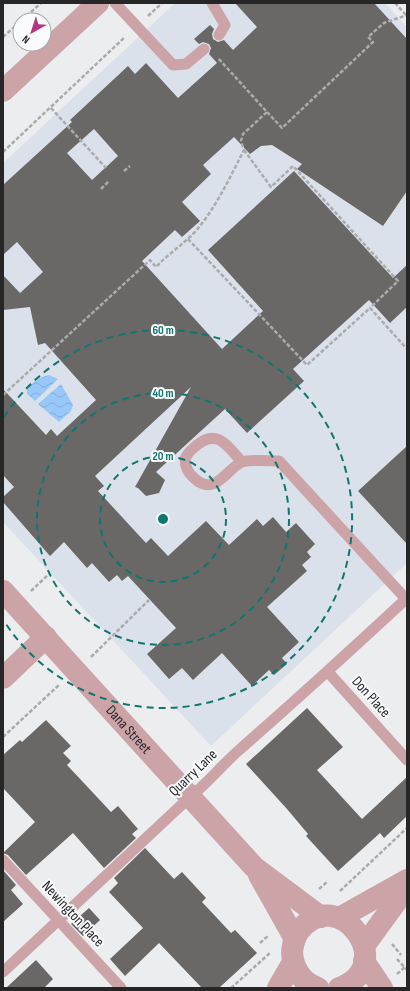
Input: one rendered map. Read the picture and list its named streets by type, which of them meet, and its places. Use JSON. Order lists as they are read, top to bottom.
{
  "streets": {
    "street": ["Dana Street"],
    "lane": ["Don Place", "Quarry Lane", "Newington Place"]
  },
  "crossings": [
    ["Don Place", "Quarry Lane"],
    ["Dana Street", "Quarry Lane"],
    ["Quarry Lane", "Newington Place"]
  ],
  "north": "bottom left",
  "rings": ["60 m", "40 m", "20 m"]
}
